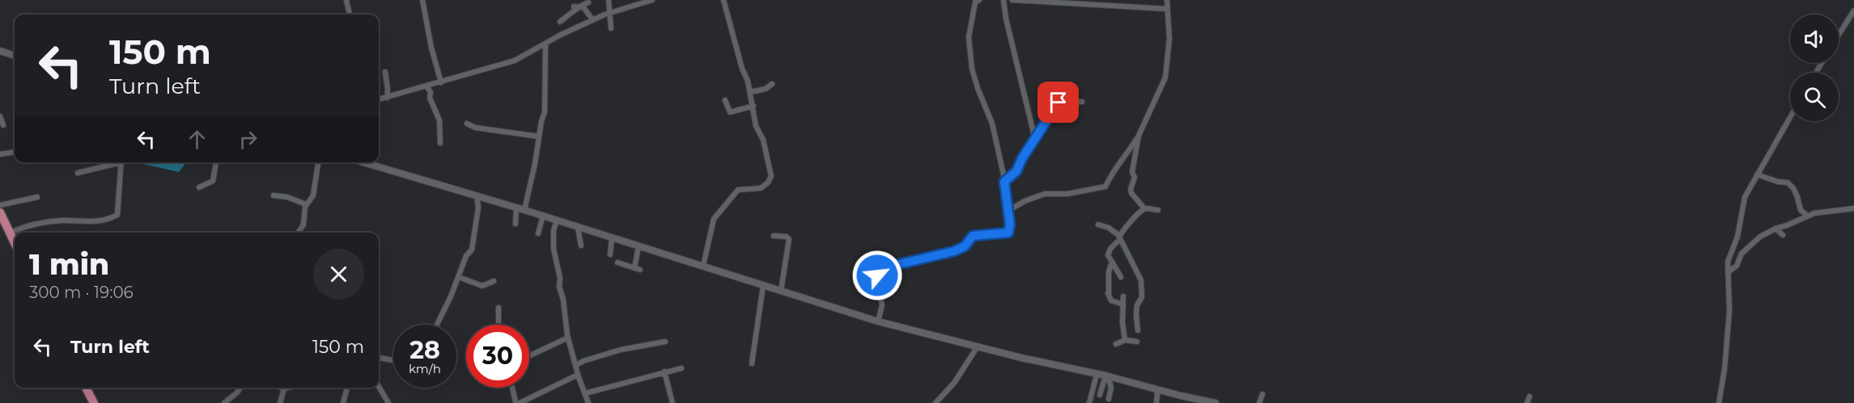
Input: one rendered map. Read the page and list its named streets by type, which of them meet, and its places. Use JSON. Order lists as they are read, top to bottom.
{
  "page": {
    "turn": ["150 m", "Turn left"],
    "heading": ["1 min", "300 m · 19:06"],
    "list": [
      {
        "name": "Turn left",
        "value": "150 m"
      }
    ],
    "speed": "28 km/h",
    "limit": "30"
  }
}
